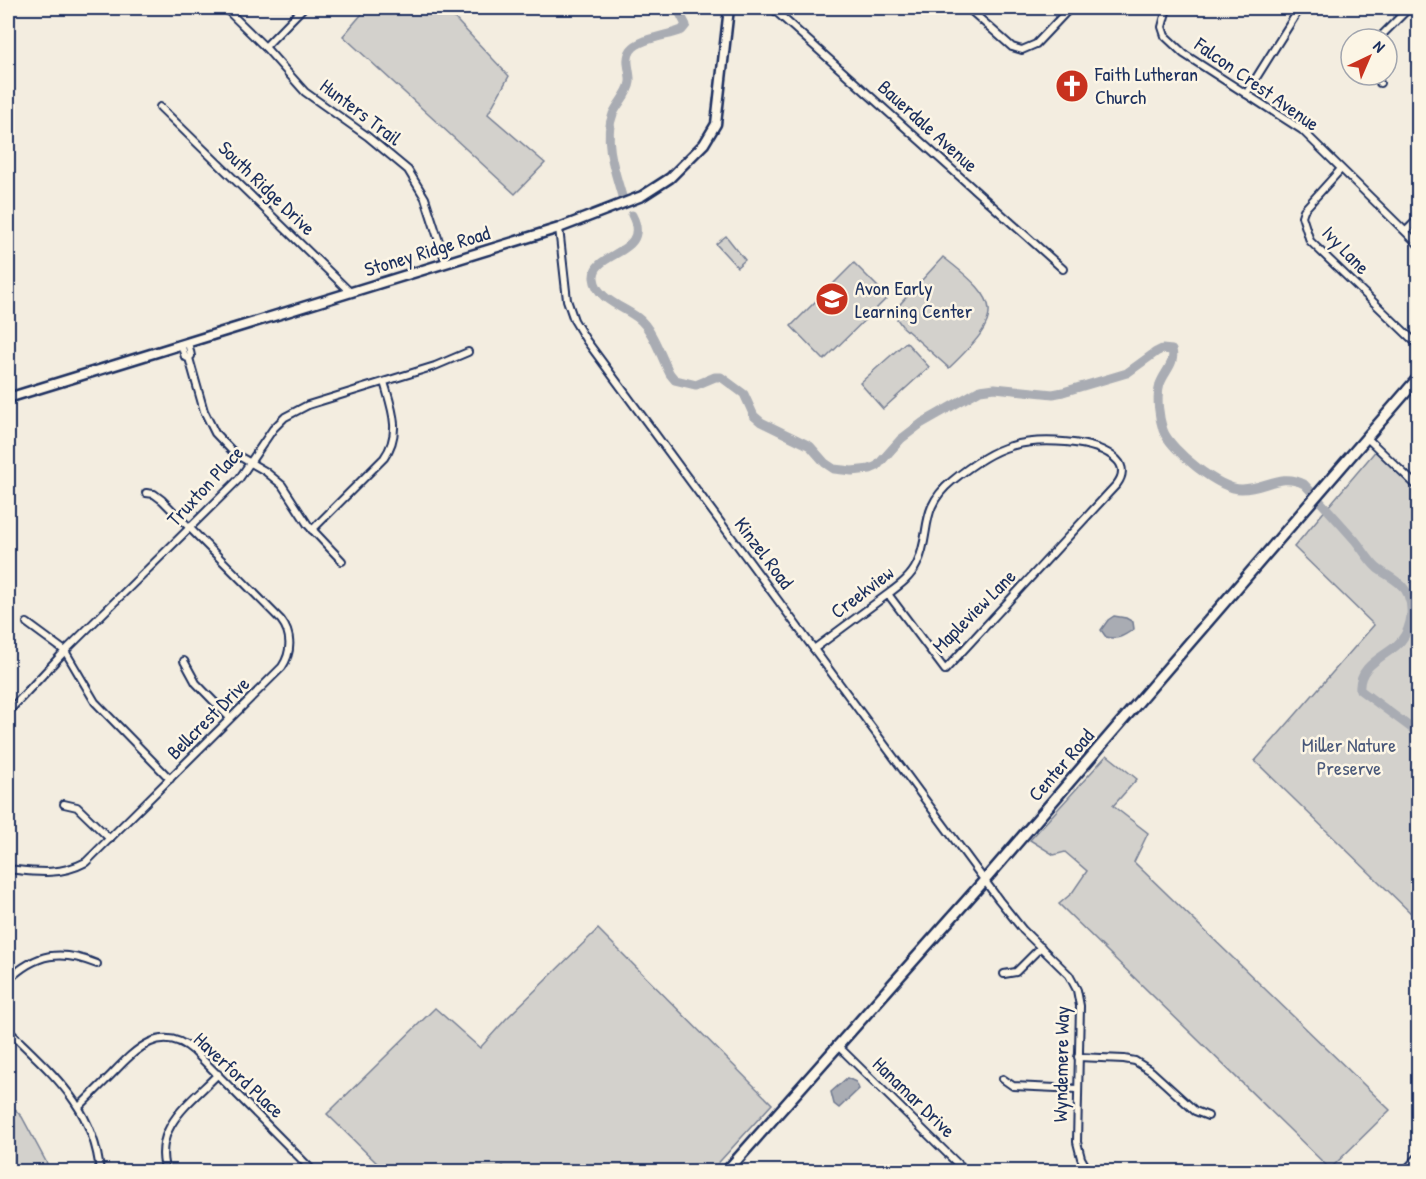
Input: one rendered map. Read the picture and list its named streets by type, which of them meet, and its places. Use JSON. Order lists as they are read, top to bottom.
{
  "streets": {
    "main road": ["Center Road"],
    "street": [
      "Falcon Crest Avenue",
      "Hunters Trail",
      "Bauerdale Avenue",
      "South Ridge Drive",
      "Ivy Lane",
      "Stoney Ridge Road",
      "Truxton Place",
      "Kinzel Road",
      "Creekview",
      "Mapleview Lane",
      "Bellcrest Drive",
      "Wyndemere Way",
      "Haverford Place",
      "Hanamar Drive"
    ]
  },
  "crossings": [
    ["Falcon Crest Avenue", "Ivy Lane"],
    ["Hunters Trail", "Stoney Ridge Road"],
    ["South Ridge Drive", "Stoney Ridge Road"],
    ["Stoney Ridge Road", "Kinzel Road"],
    ["Truxton Place", "Bellcrest Drive"],
    ["Kinzel Road", "Creekview"],
    ["Kinzel Road", "Center Road"],
    ["Kinzel Road", "Wyndemere Way"],
    ["Creekview", "Mapleview Lane"],
    ["Center Road", "Wyndemere Way"],
    ["Center Road", "Hanamar Drive"]
  ],
  "parks": ["Miller Nature Preserve"],
  "places": {
    "church": ["Faith Lutheran Church"],
    "school or university": ["Avon Early Learning Center"]
  },
  "north": "top right"
}
